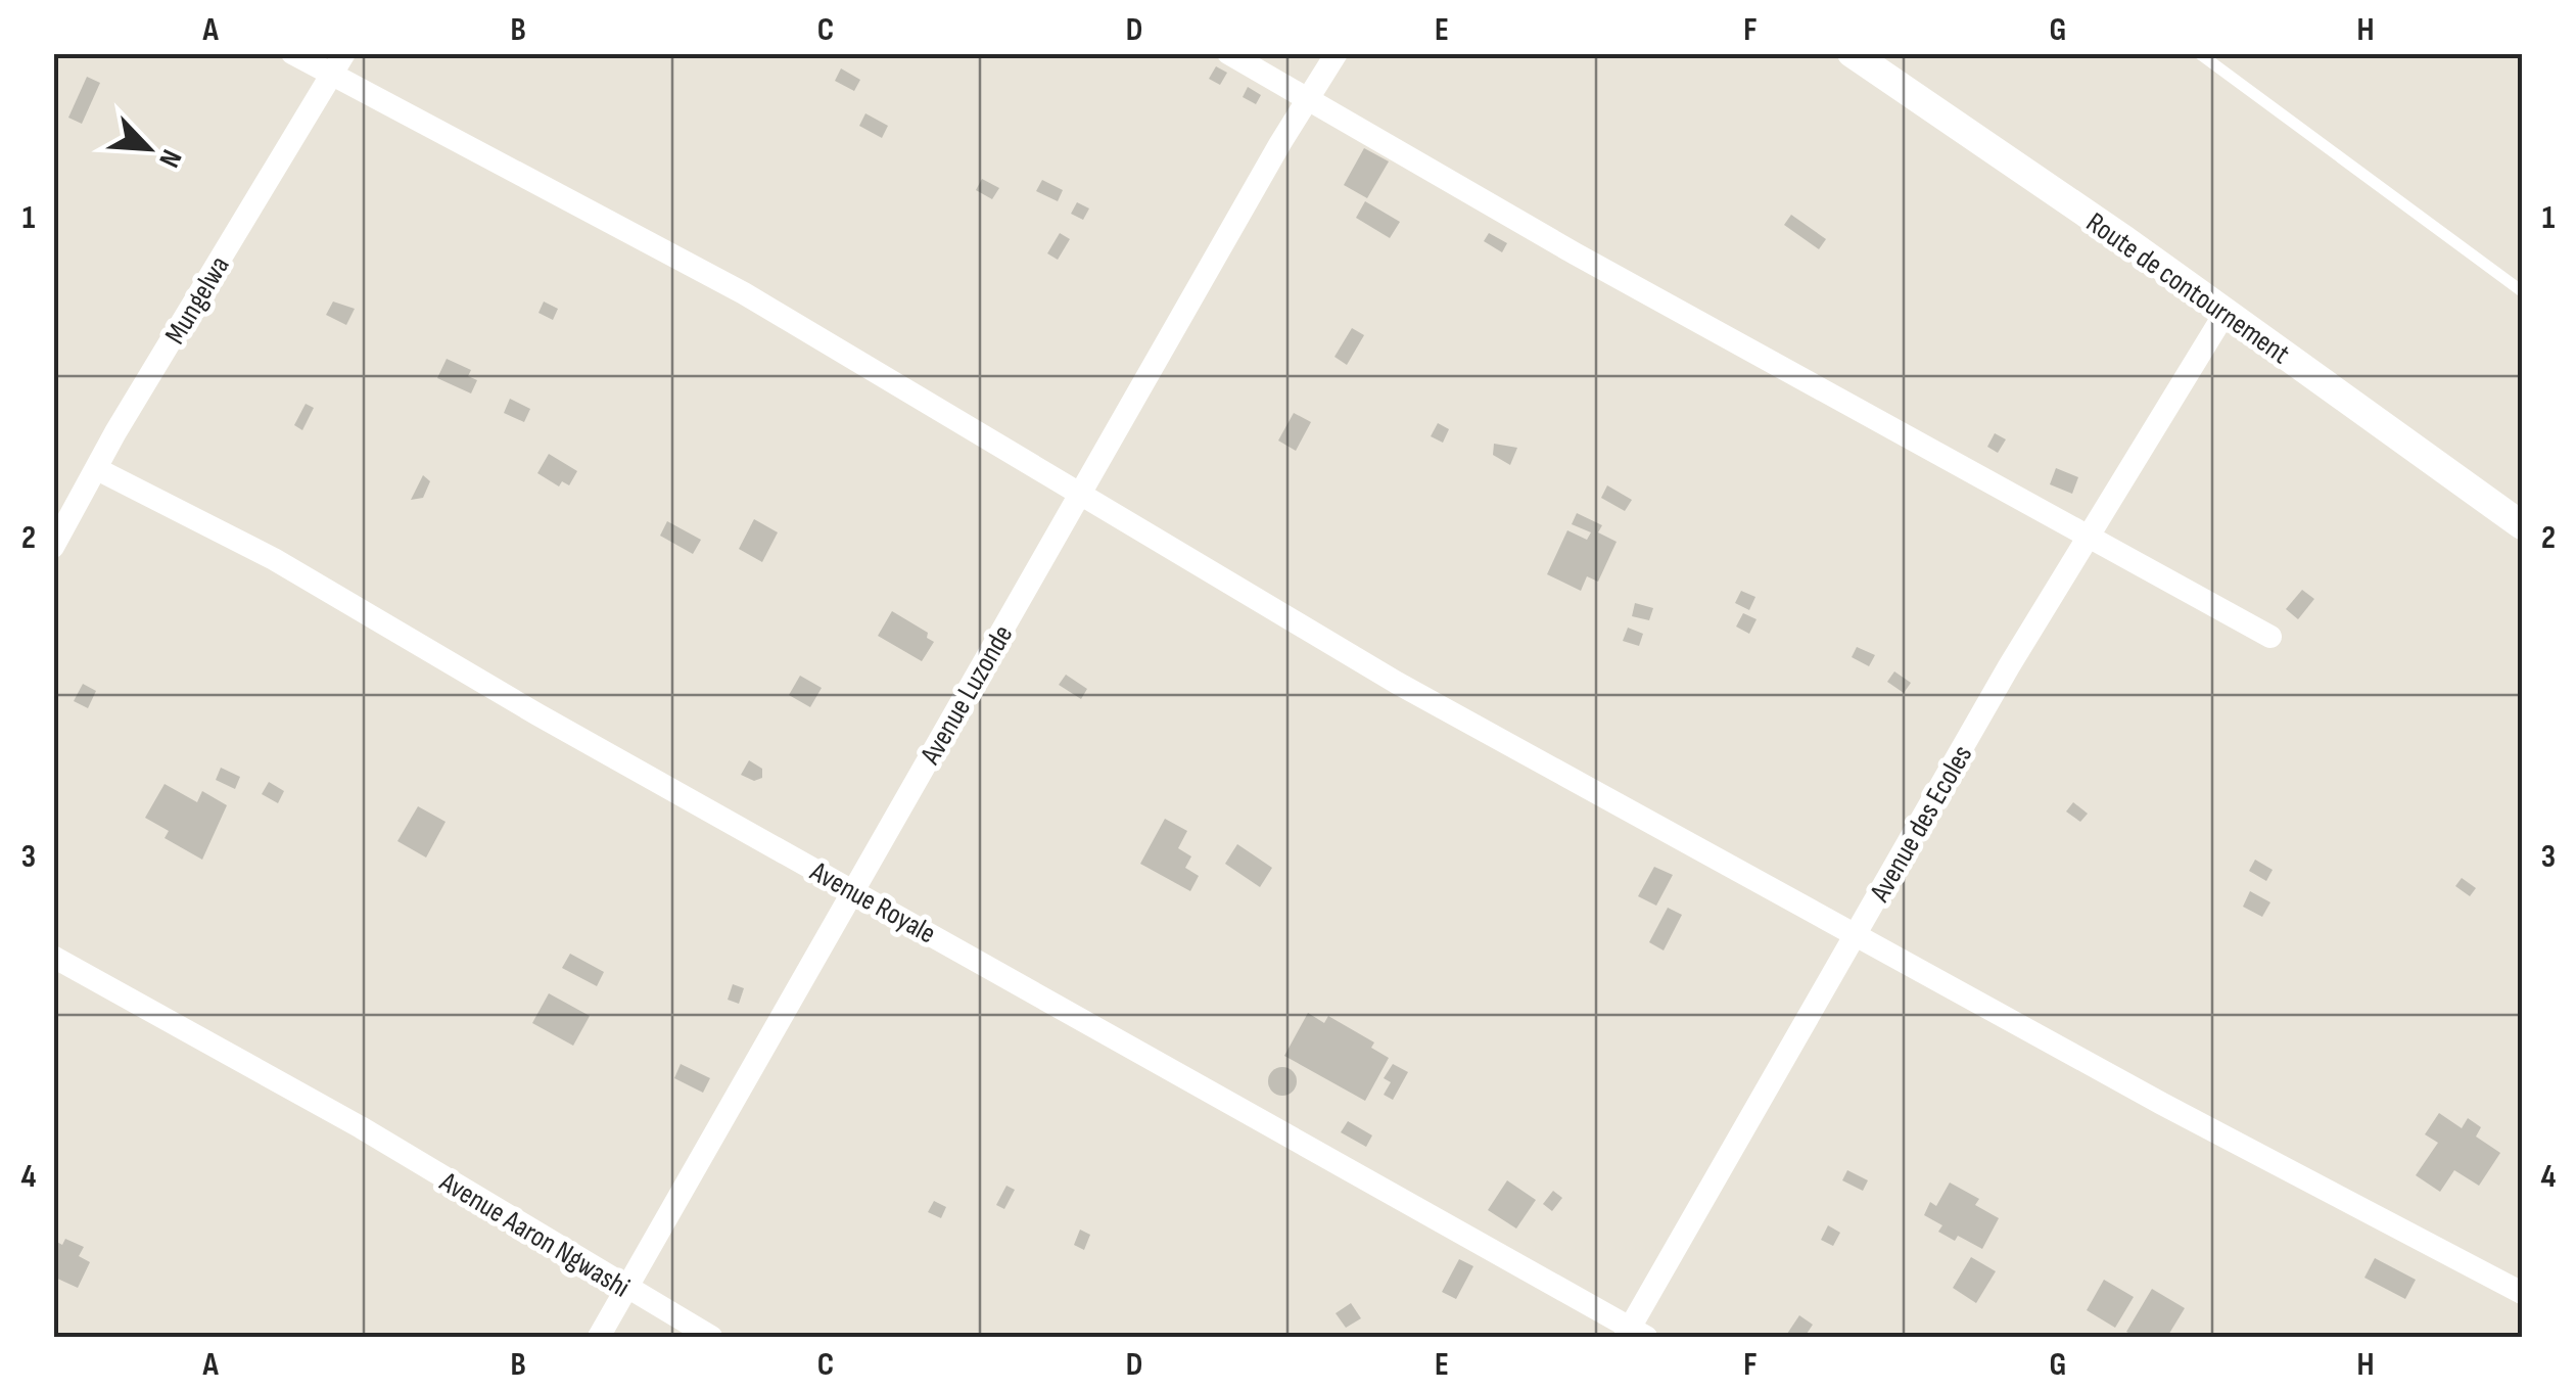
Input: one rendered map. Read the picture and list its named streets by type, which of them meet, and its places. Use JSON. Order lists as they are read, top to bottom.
{
  "streets": {
    "street": [
      "Route de contournement",
      "Mungelwa",
      "Avenue Luzonde",
      "Avenue des Ecoles",
      "Avenue Royale",
      "Avenue Aaron Ngwashi"
    ]
  },
  "crossings": [
    ["Route de contournement", "Avenue des Ecoles"],
    ["Mungelwa", "Avenue Royale"],
    ["Avenue Luzonde", "Avenue Royale"],
    ["Avenue Luzonde", "Avenue Aaron Ngwashi"],
    ["Avenue des Ecoles", "Avenue Royale"]
  ],
  "north": "bottom right",
  "grid": {
    "columns": [
      "A",
      "B",
      "C",
      "D",
      "E",
      "F",
      "G",
      "H"
    ],
    "rows": [
      "1",
      "2",
      "3",
      "4"
    ]
  }
}
